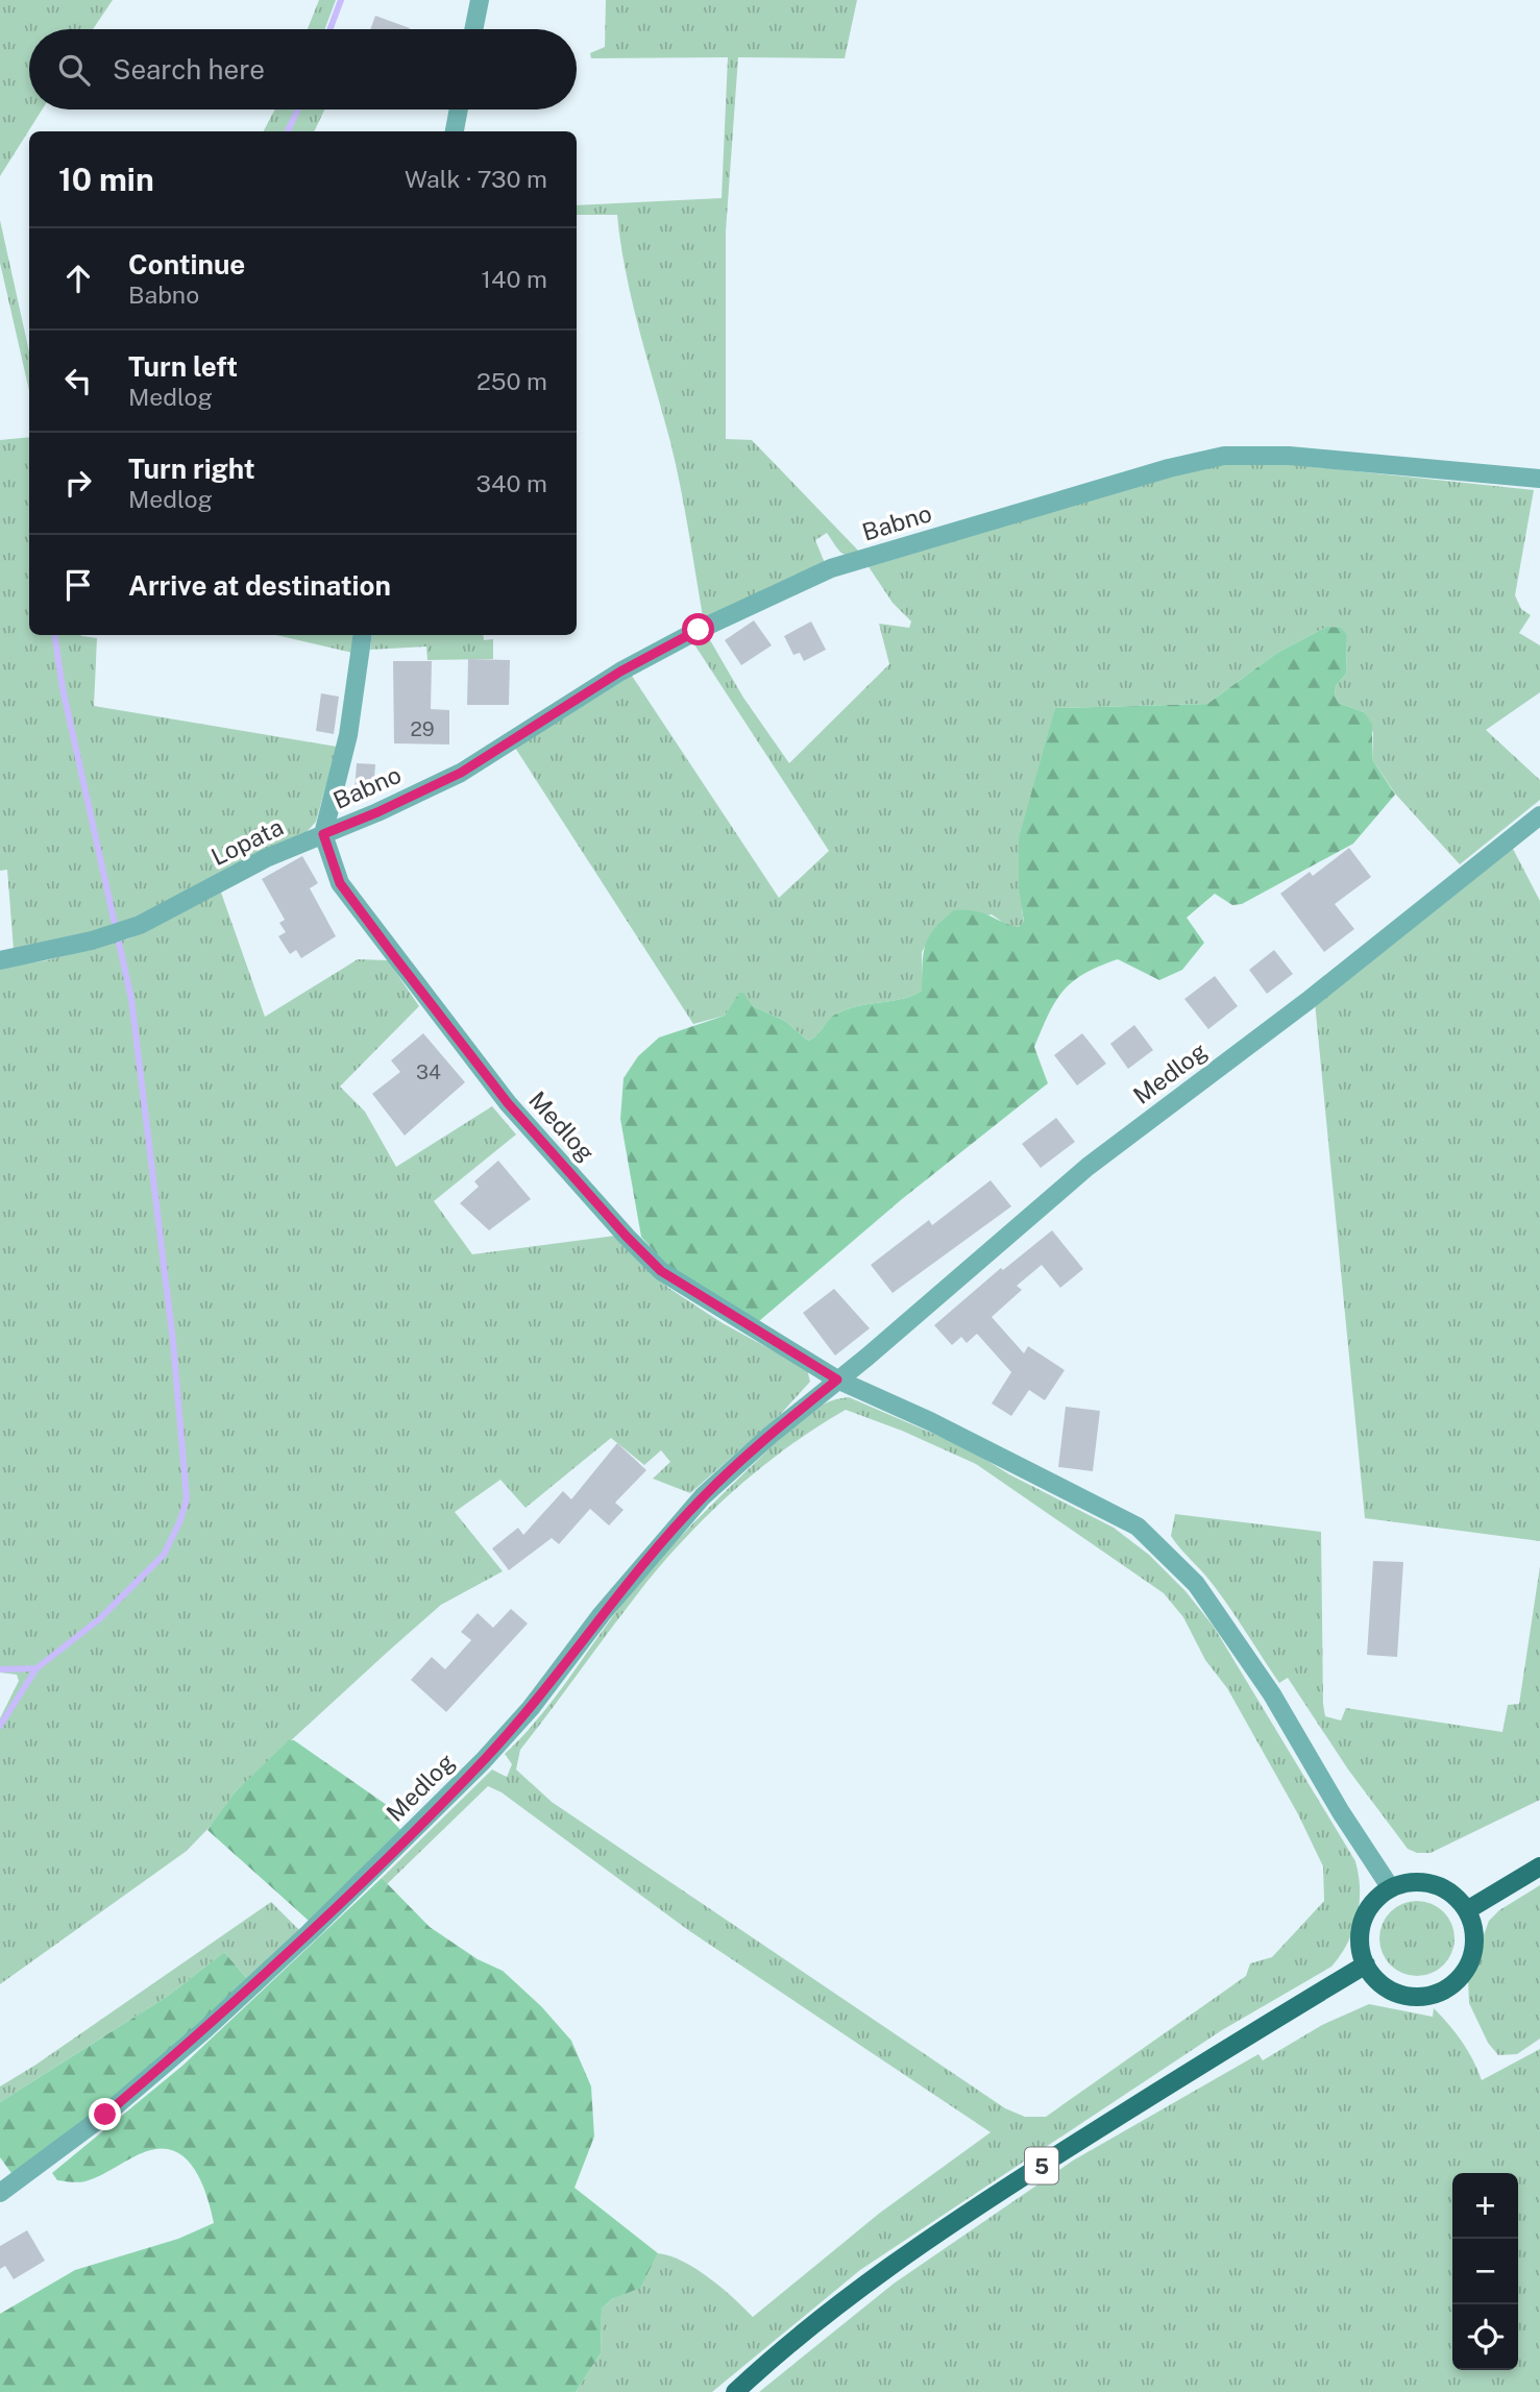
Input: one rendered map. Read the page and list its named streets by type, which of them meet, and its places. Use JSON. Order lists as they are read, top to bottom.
{
  "streets": {
    "main road": ["5"],
    "street": ["Babno", "Lopata", "Medlog"]
  },
  "crossings": [
    ["Babno", "Lopata"],
    ["Babno", "Medlog"],
    ["Lopata", "Medlog"]
  ],
  "house_numbers": ["29", "34"],
  "page": {
    "search": "Search here",
    "heading": ["10 min", "Walk · 730 m"],
    "list": [
      ["Continue", "Babno", "140 m"],
      ["Turn left", "Medlog", "250 m"],
      ["Turn right", "Medlog", "340 m"],
      "Arrive at destination"
    ],
    "map_buttons": ["+", "−"]
  }
}
